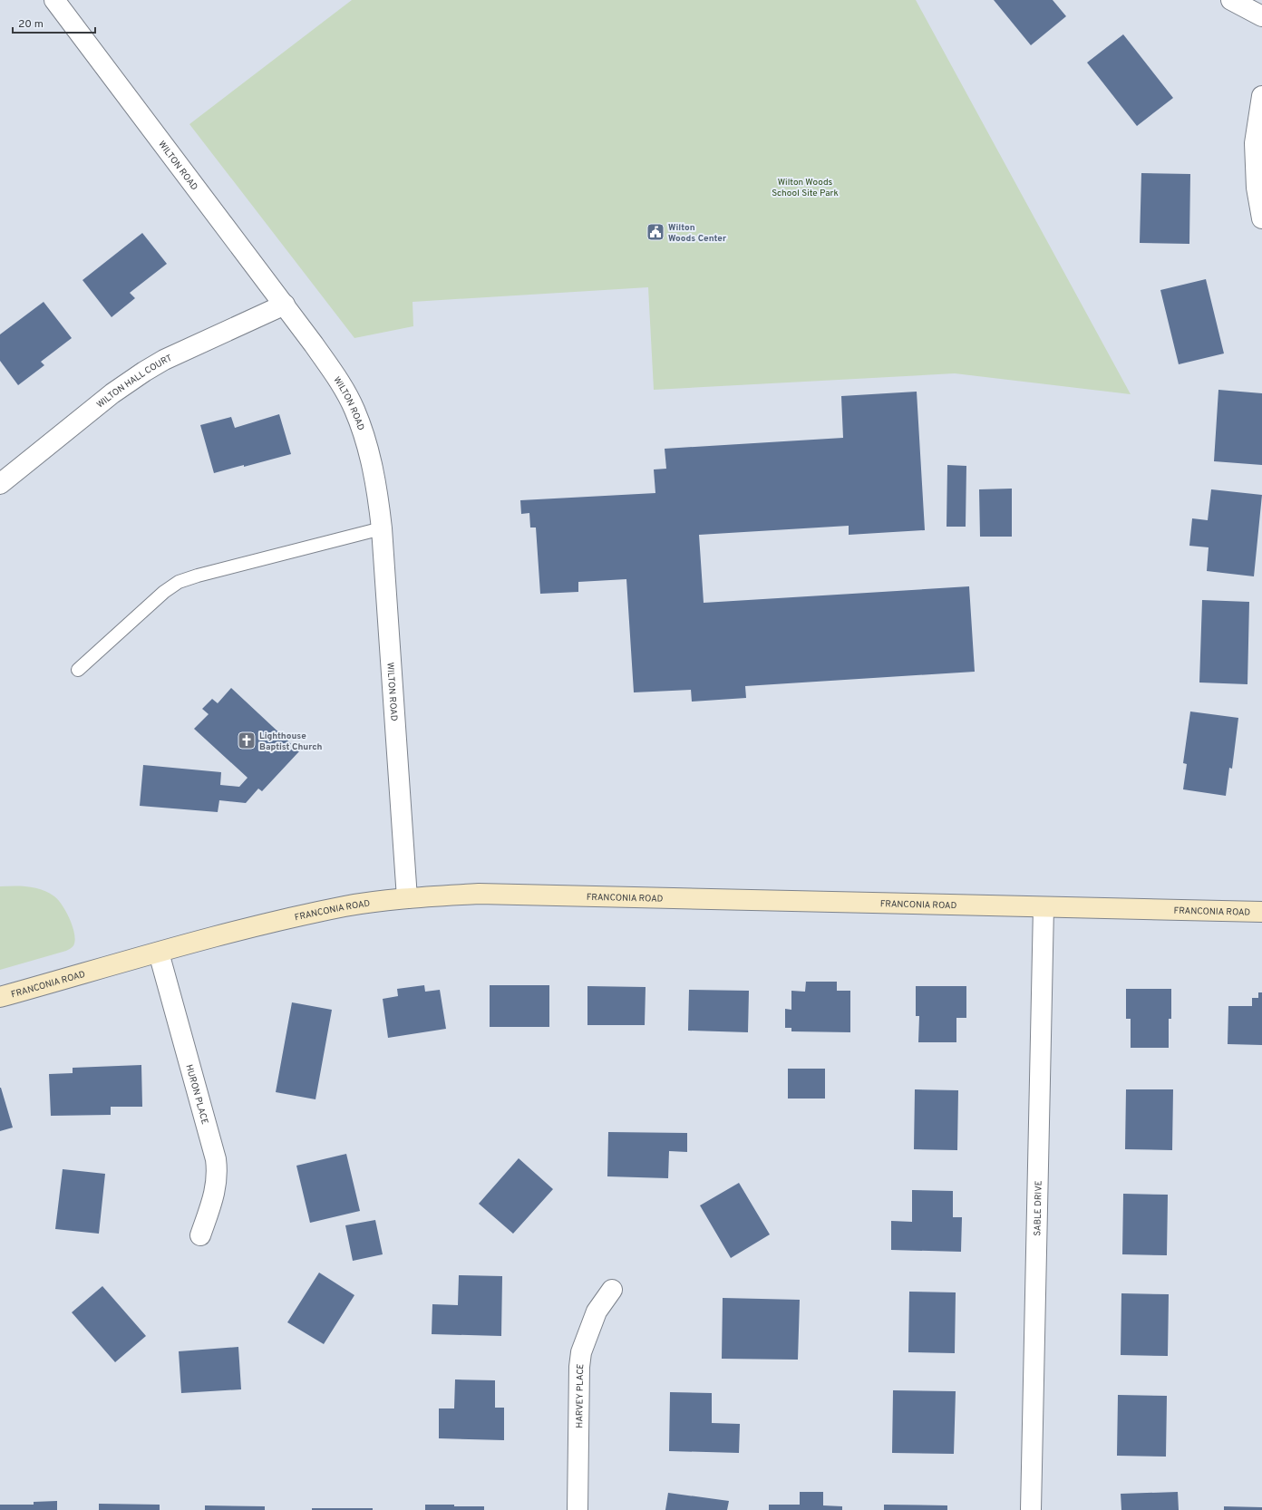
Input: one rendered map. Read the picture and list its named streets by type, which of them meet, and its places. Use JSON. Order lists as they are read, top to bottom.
{
  "streets": {
    "main road": ["FRANCONIA ROAD"],
    "street": [
      "WILTON ROAD",
      "WILTON HALL COURT",
      "HURON PLACE",
      "SABLE DRIVE",
      "HARVEY PLACE"
    ]
  },
  "crossings": [
    ["WILTON ROAD", "WILTON HALL COURT"],
    ["WILTON ROAD", "FRANCONIA ROAD"],
    ["FRANCONIA ROAD", "HURON PLACE"],
    ["FRANCONIA ROAD", "SABLE DRIVE"]
  ],
  "parks": ["Wilton Woods School Site Park"],
  "places": {
    "public building": ["Wilton Woods Center"],
    "church": ["Lighthouse Baptist Church"]
  },
  "scale_bar": "20 m"
}
